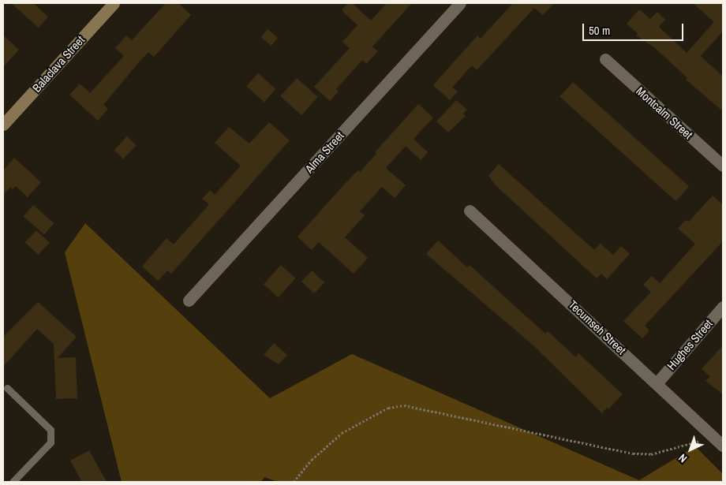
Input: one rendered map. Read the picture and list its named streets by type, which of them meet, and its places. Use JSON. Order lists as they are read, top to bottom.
{
  "streets": {
    "street": [
      "Balaclava Street",
      "Montcalm Street",
      "Alma Street",
      "Tecumseh Street",
      "Hughes Street"
    ]
  },
  "crossings": [
    ["Tecumseh Street", "Hughes Street"]
  ],
  "scale_bar": "50 m",
  "north": "bottom left"
}
